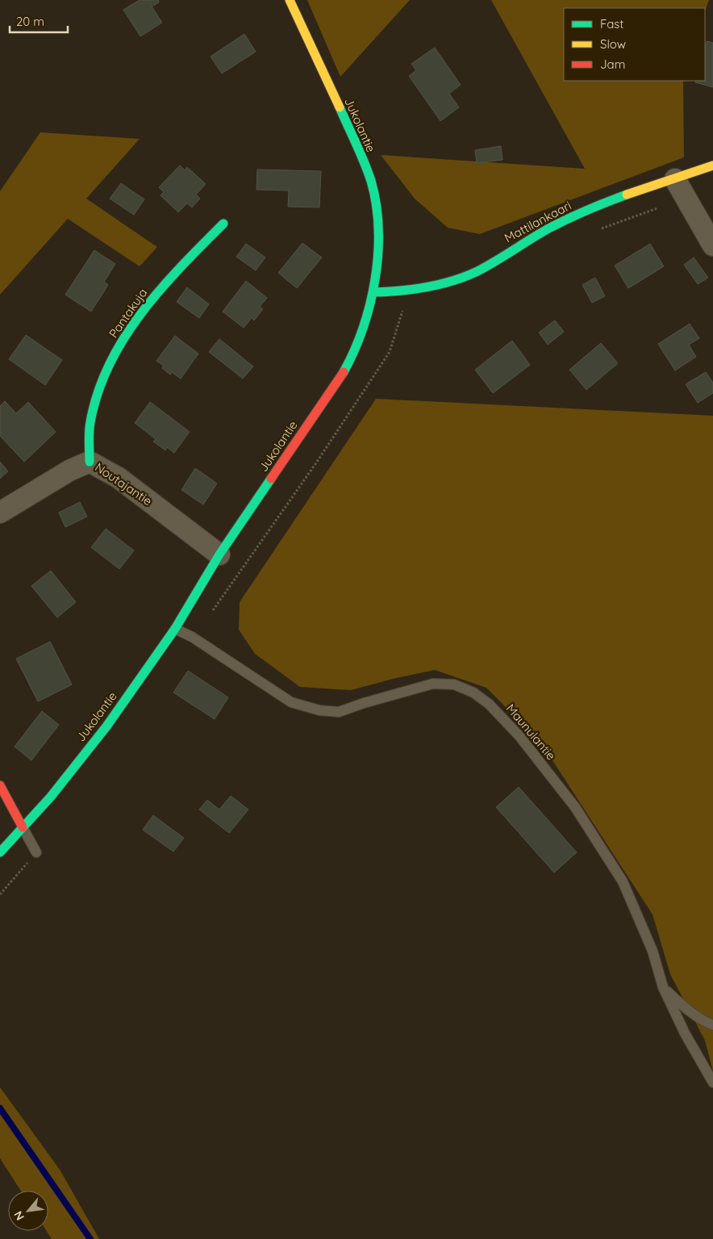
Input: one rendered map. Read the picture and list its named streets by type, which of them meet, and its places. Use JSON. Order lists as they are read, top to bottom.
{
  "streets": {
    "street": [
      "Jukolantie",
      "Mattilankaari",
      "Pantakuja",
      "Noutajantie"
    ],
    "lane": ["Maunulantie"]
  },
  "crossings": [
    ["Jukolantie", "Mattilankaari"],
    ["Jukolantie", "Noutajantie"],
    ["Jukolantie", "Maunulantie"],
    ["Pantakuja", "Noutajantie"]
  ],
  "legend": ["Fast", "Slow", "Jam"],
  "scale_bar": "20 m",
  "north": "bottom left"
}
